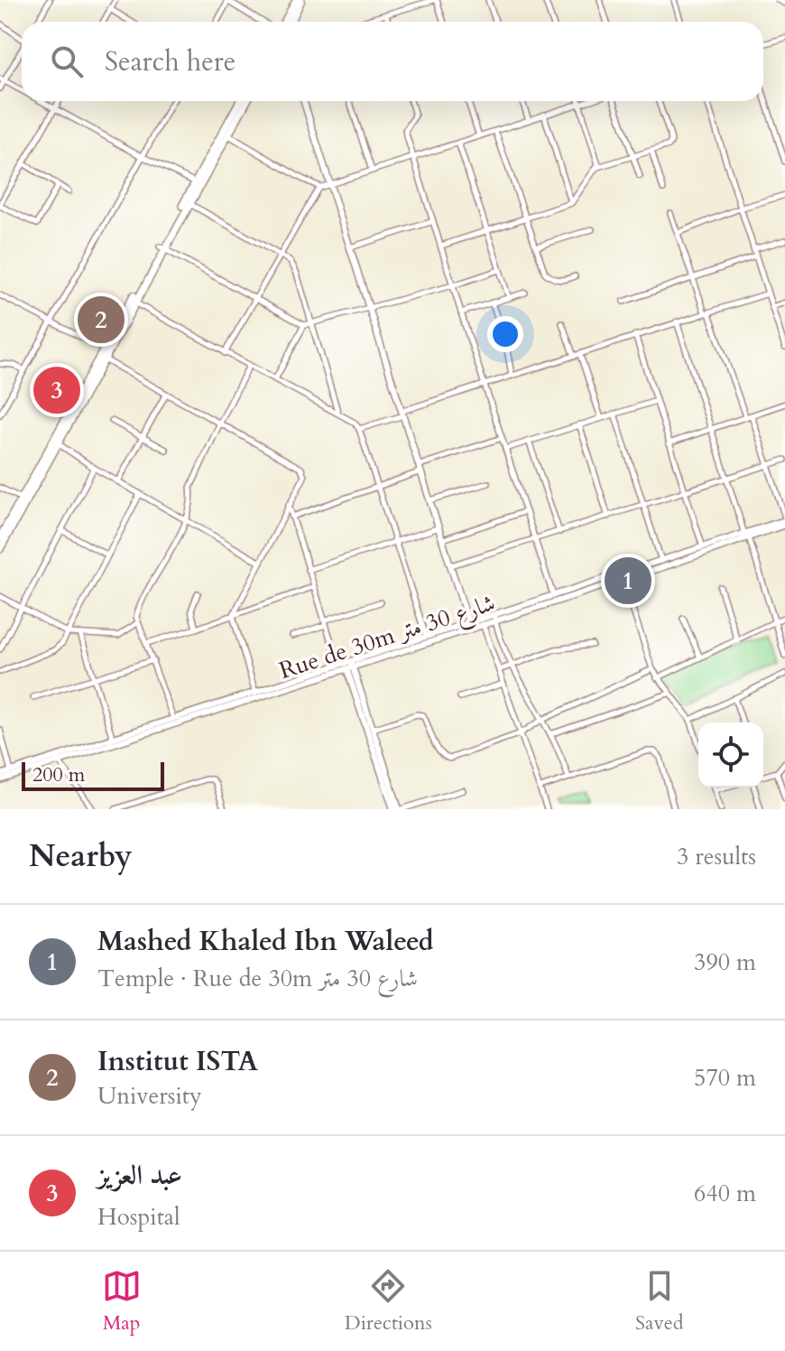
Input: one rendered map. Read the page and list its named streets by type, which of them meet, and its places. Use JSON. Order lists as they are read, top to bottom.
{
  "streets": {
    "street": ["Rue de 30m شارع 30 متر"]
  },
  "scale_bar": "200 m",
  "page": {
    "search": "Search here",
    "pins": ["2", "3", "1"],
    "scale": "200 m",
    "heading": ["Nearby", "3 results"],
    "list": [
      {
        "mark": "1",
        "name": "Mashed Khaled Ibn Waleed",
        "note": "Temple · Rue de 30m شارع 30 متر",
        "value": "390 m"
      },
      {
        "mark": "2",
        "name": "Institut ISTA",
        "note": "University",
        "value": "570 m"
      },
      {
        "mark": "3",
        "name": "عبد العزيز",
        "note": "Hospital",
        "value": "640 m"
      }
    ],
    "nav": ["Map", "Directions", "Saved"]
  }
}
